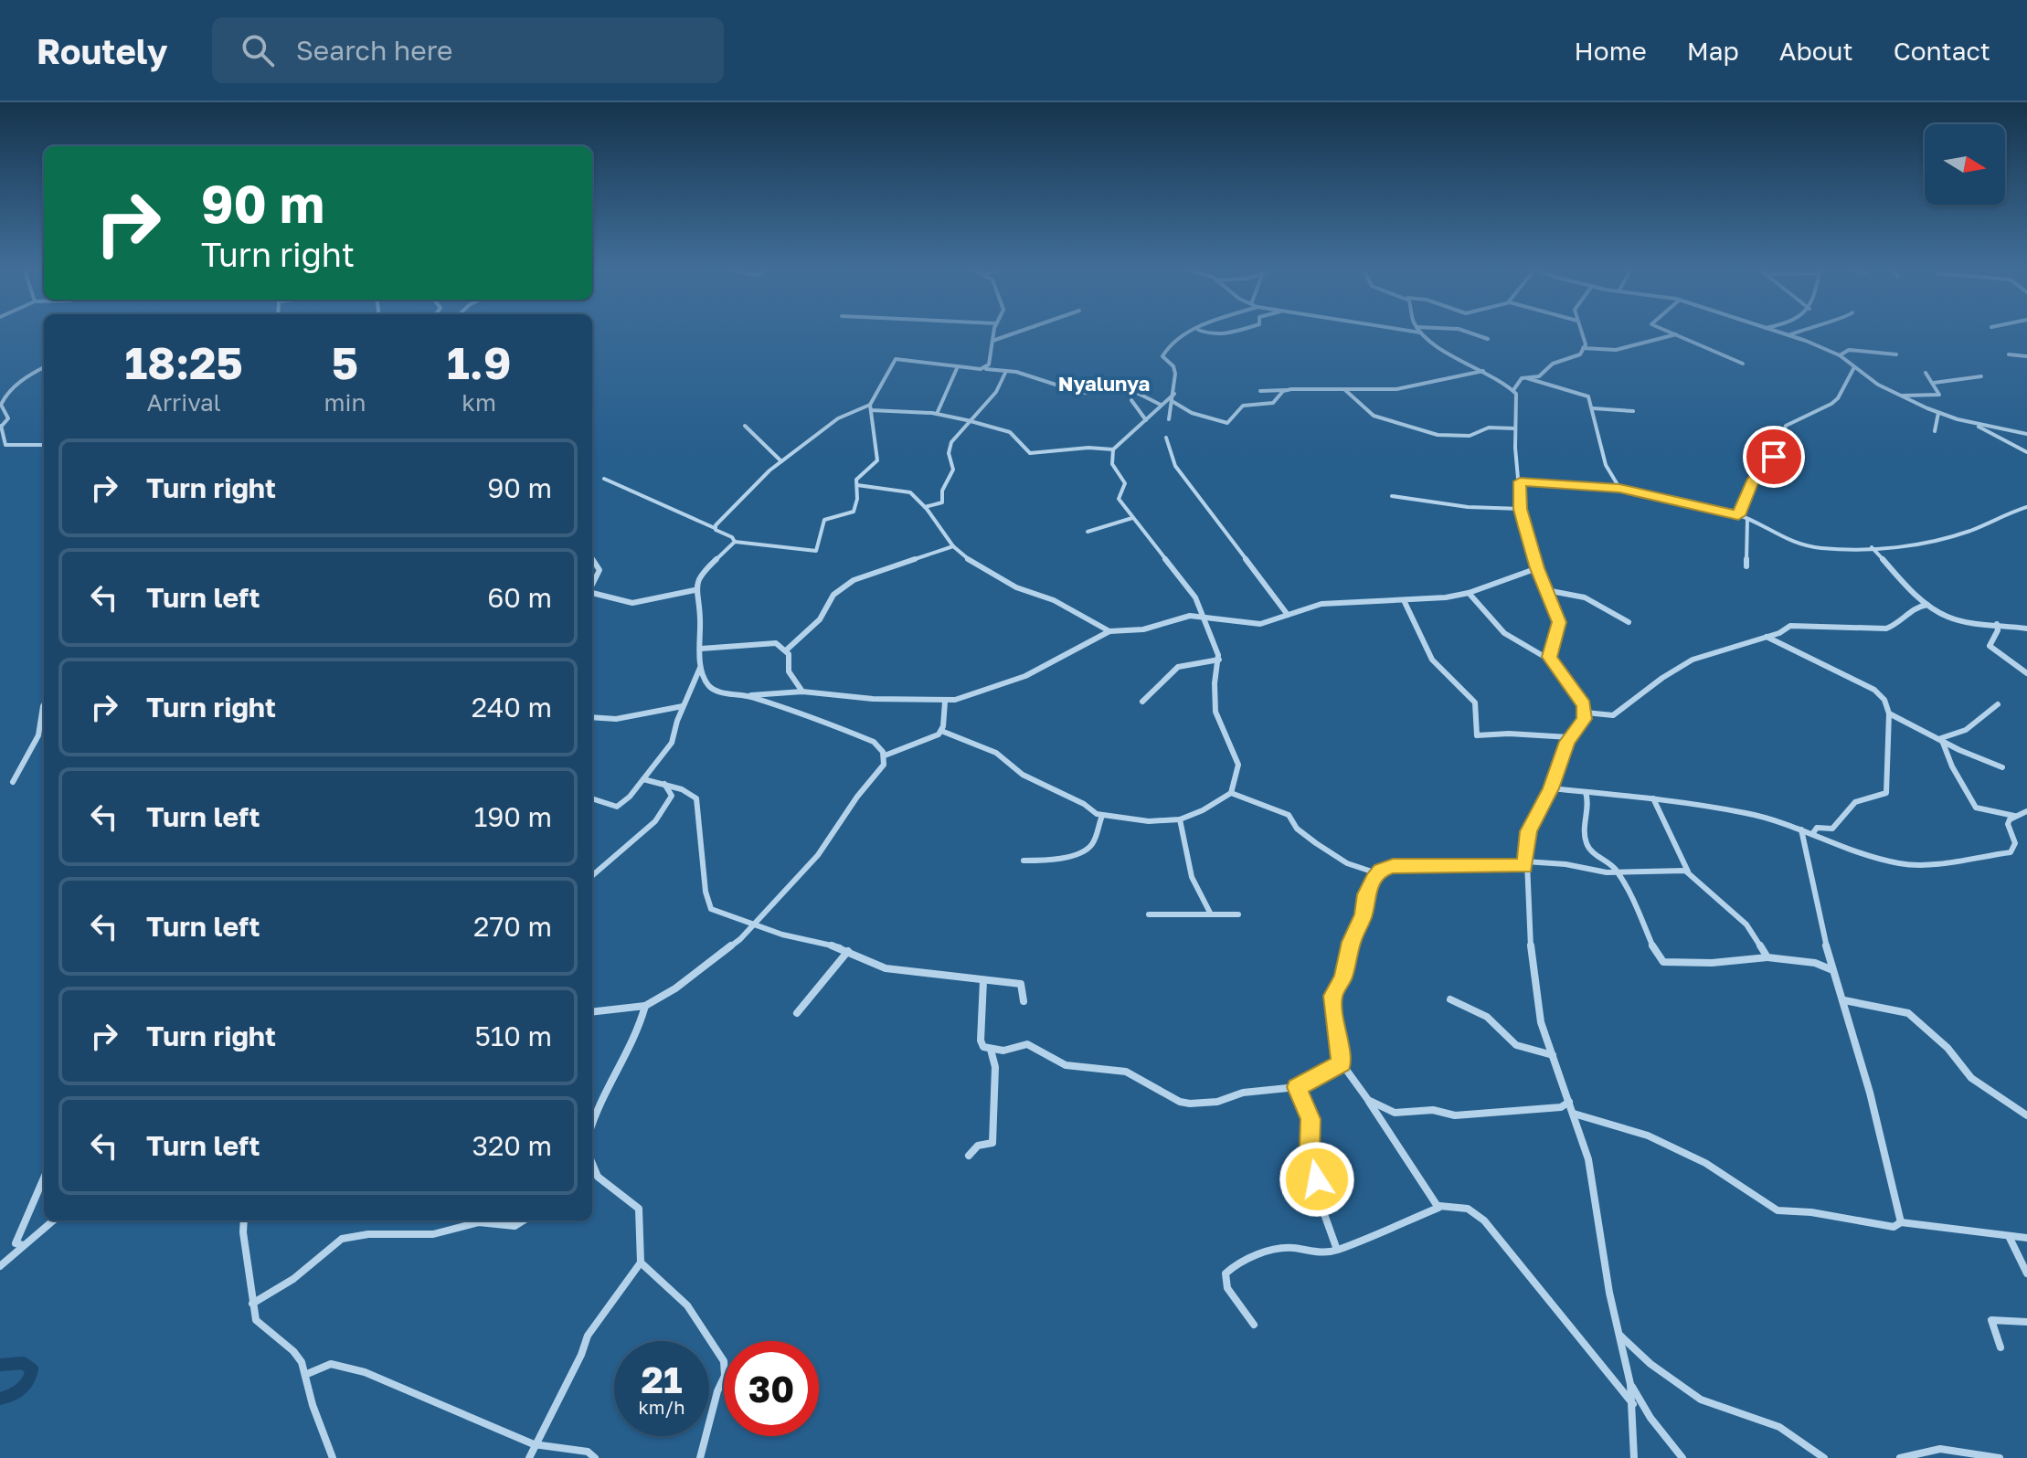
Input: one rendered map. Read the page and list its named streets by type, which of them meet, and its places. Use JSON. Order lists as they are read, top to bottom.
{
  "districts": ["Nyalunya"],
  "north": "right",
  "page": {
    "header": "Routely",
    "search": "Search here",
    "nav": [
      "Home",
      "Map",
      "About",
      "Contact"
    ],
    "turn": ["90 m", "Turn right"],
    "eta": [
      "18:25",
      "Arrival",
      "5",
      "min",
      "1.9",
      "km"
    ],
    "list": [
      {
        "name": "Turn right",
        "value": "90 m"
      },
      {
        "name": "Turn left",
        "value": "60 m"
      },
      {
        "name": "Turn right",
        "value": "240 m"
      },
      {
        "name": "Turn left",
        "value": "190 m"
      },
      {
        "name": "Turn left",
        "value": "270 m"
      },
      {
        "name": "Turn right",
        "value": "510 m"
      },
      {
        "name": "Turn left",
        "value": "320 m"
      }
    ],
    "speed": "21 km/h",
    "limit": "30"
  }
}
